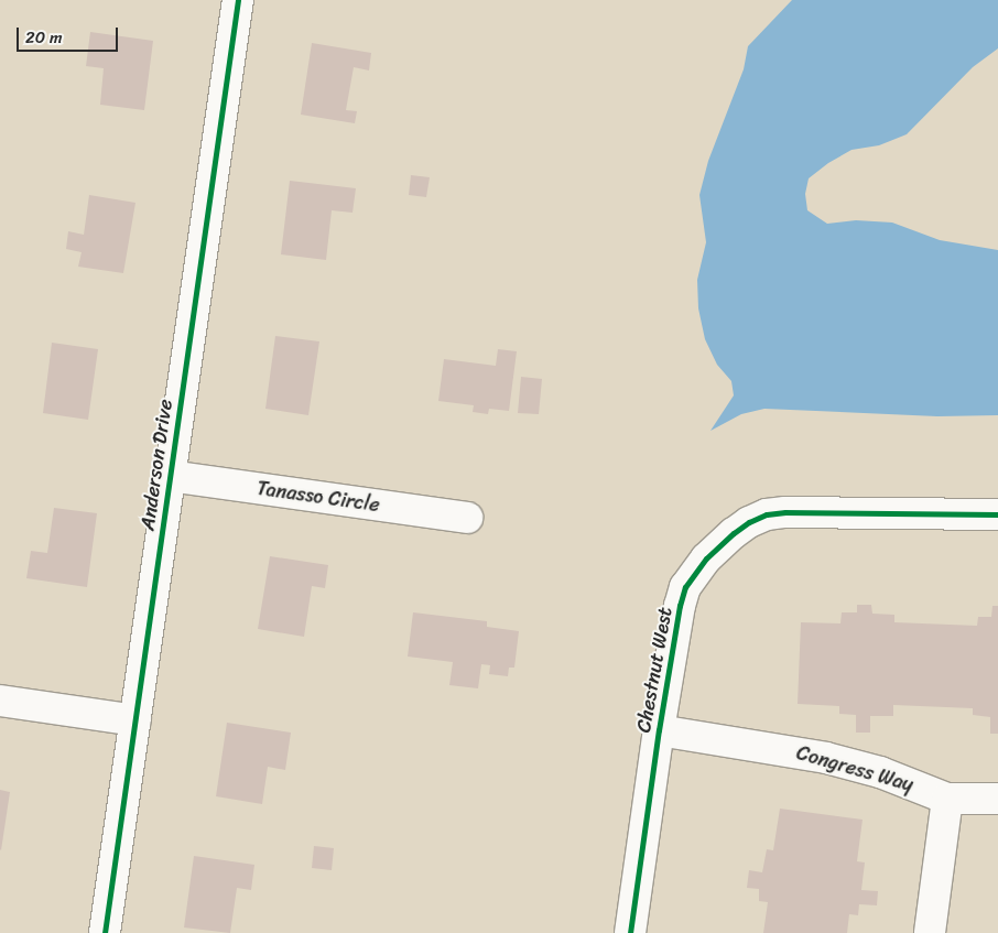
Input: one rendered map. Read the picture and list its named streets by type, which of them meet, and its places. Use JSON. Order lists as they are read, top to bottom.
{
  "streets": {
    "street": [
      "Anderson Drive",
      "Tanasso Circle",
      "Chestnut West",
      "Congress Way"
    ]
  },
  "crossings": [
    ["Anderson Drive", "Tanasso Circle"],
    ["Chestnut West", "Congress Way"]
  ],
  "scale_bar": "20 m"
}
